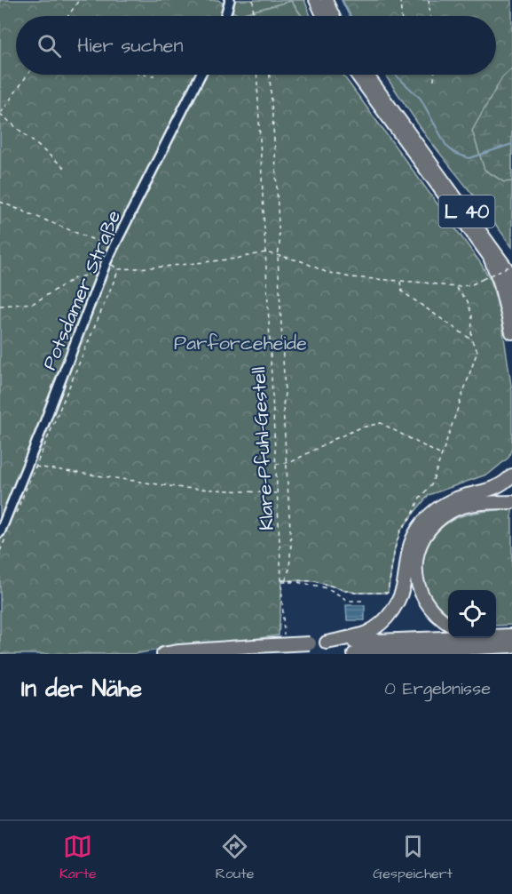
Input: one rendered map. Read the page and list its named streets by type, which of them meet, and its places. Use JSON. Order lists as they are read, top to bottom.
{
  "streets": {
    "highway": ["L 40"],
    "street": ["Potsdamer Straße"],
    "path": ["Klare-Pfuhl-Gestell"]
  },
  "parks": ["Parforceheide"],
  "page": {
    "search": "Hier suchen",
    "heading": ["In der Nähe", "0 Ergebnisse"],
    "nav": ["Karte", "Route", "Gespeichert"]
  }
}
